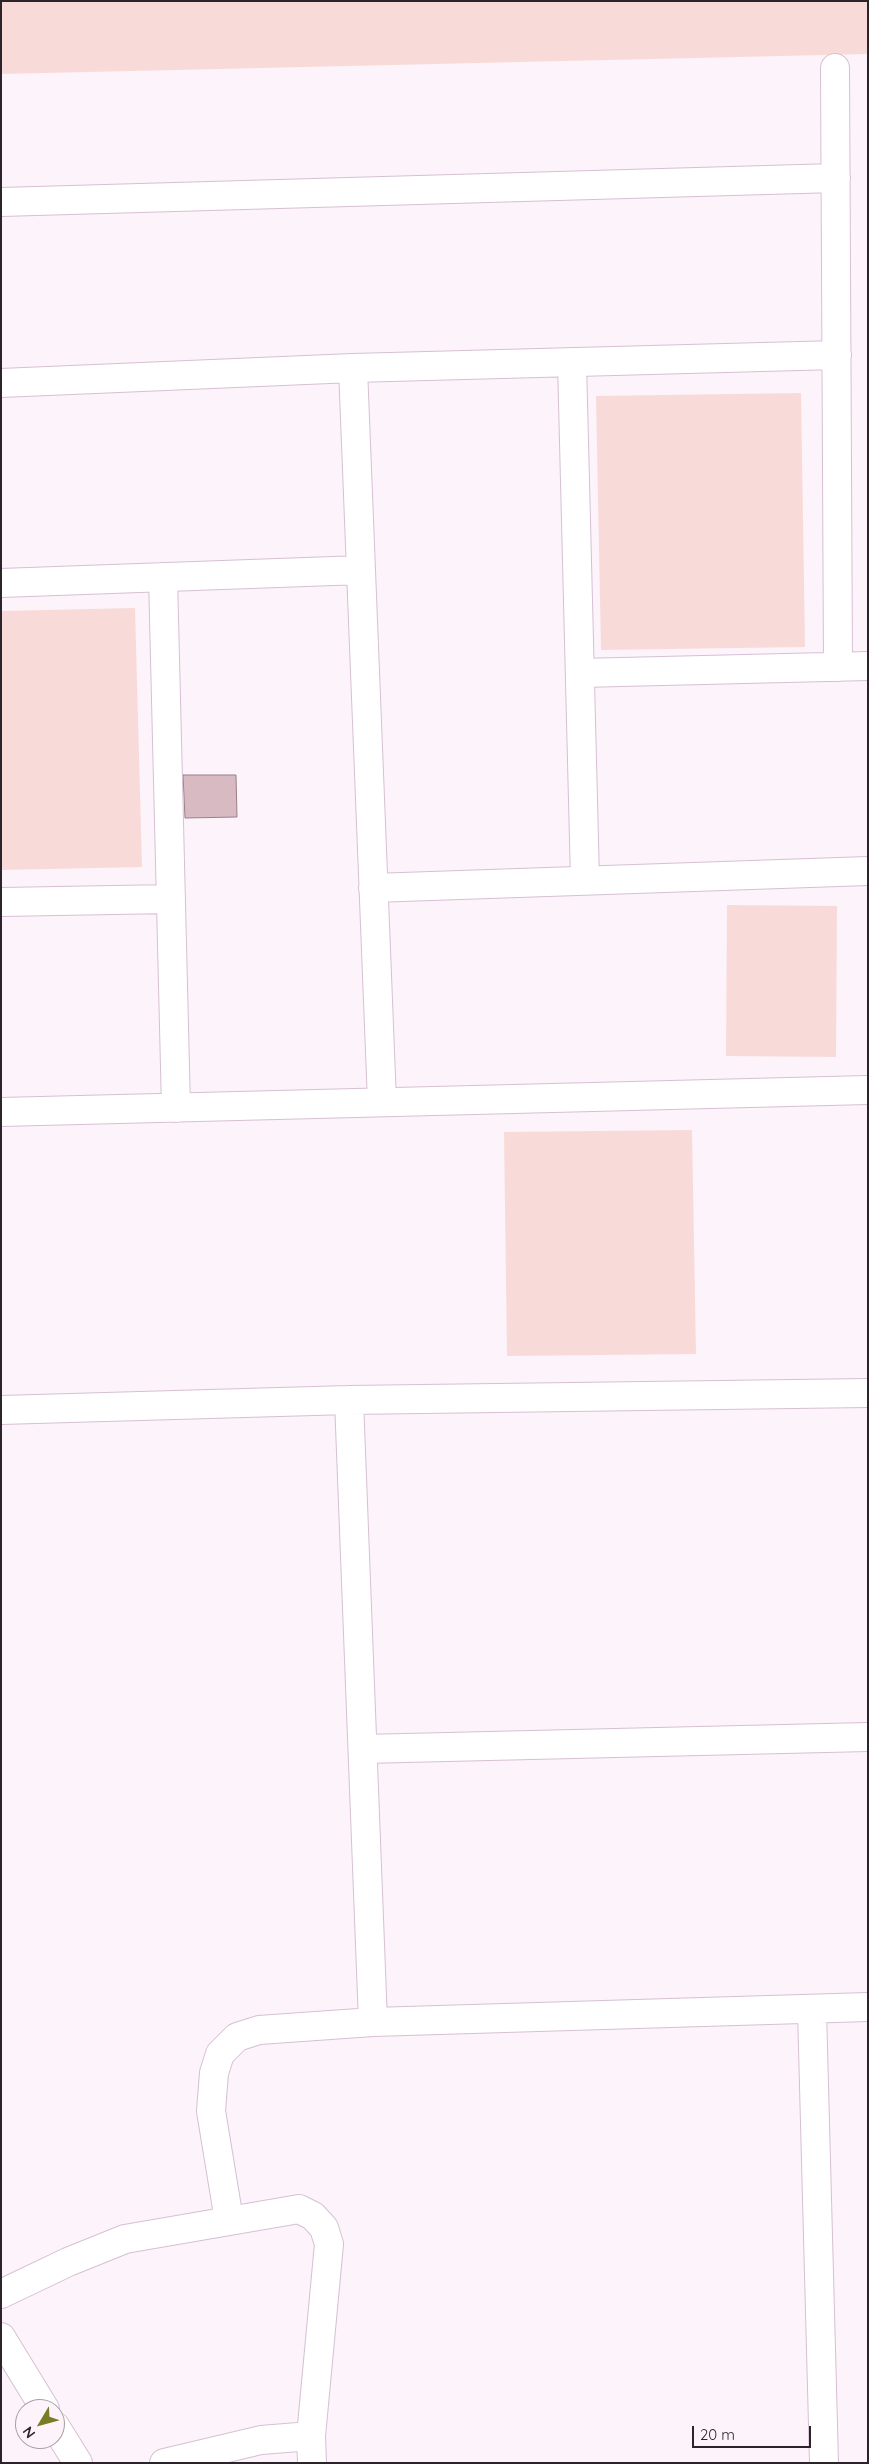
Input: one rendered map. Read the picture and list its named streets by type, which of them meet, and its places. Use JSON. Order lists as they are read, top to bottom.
{
  "scale_bar": "20 m",
  "north": "bottom left"
}
